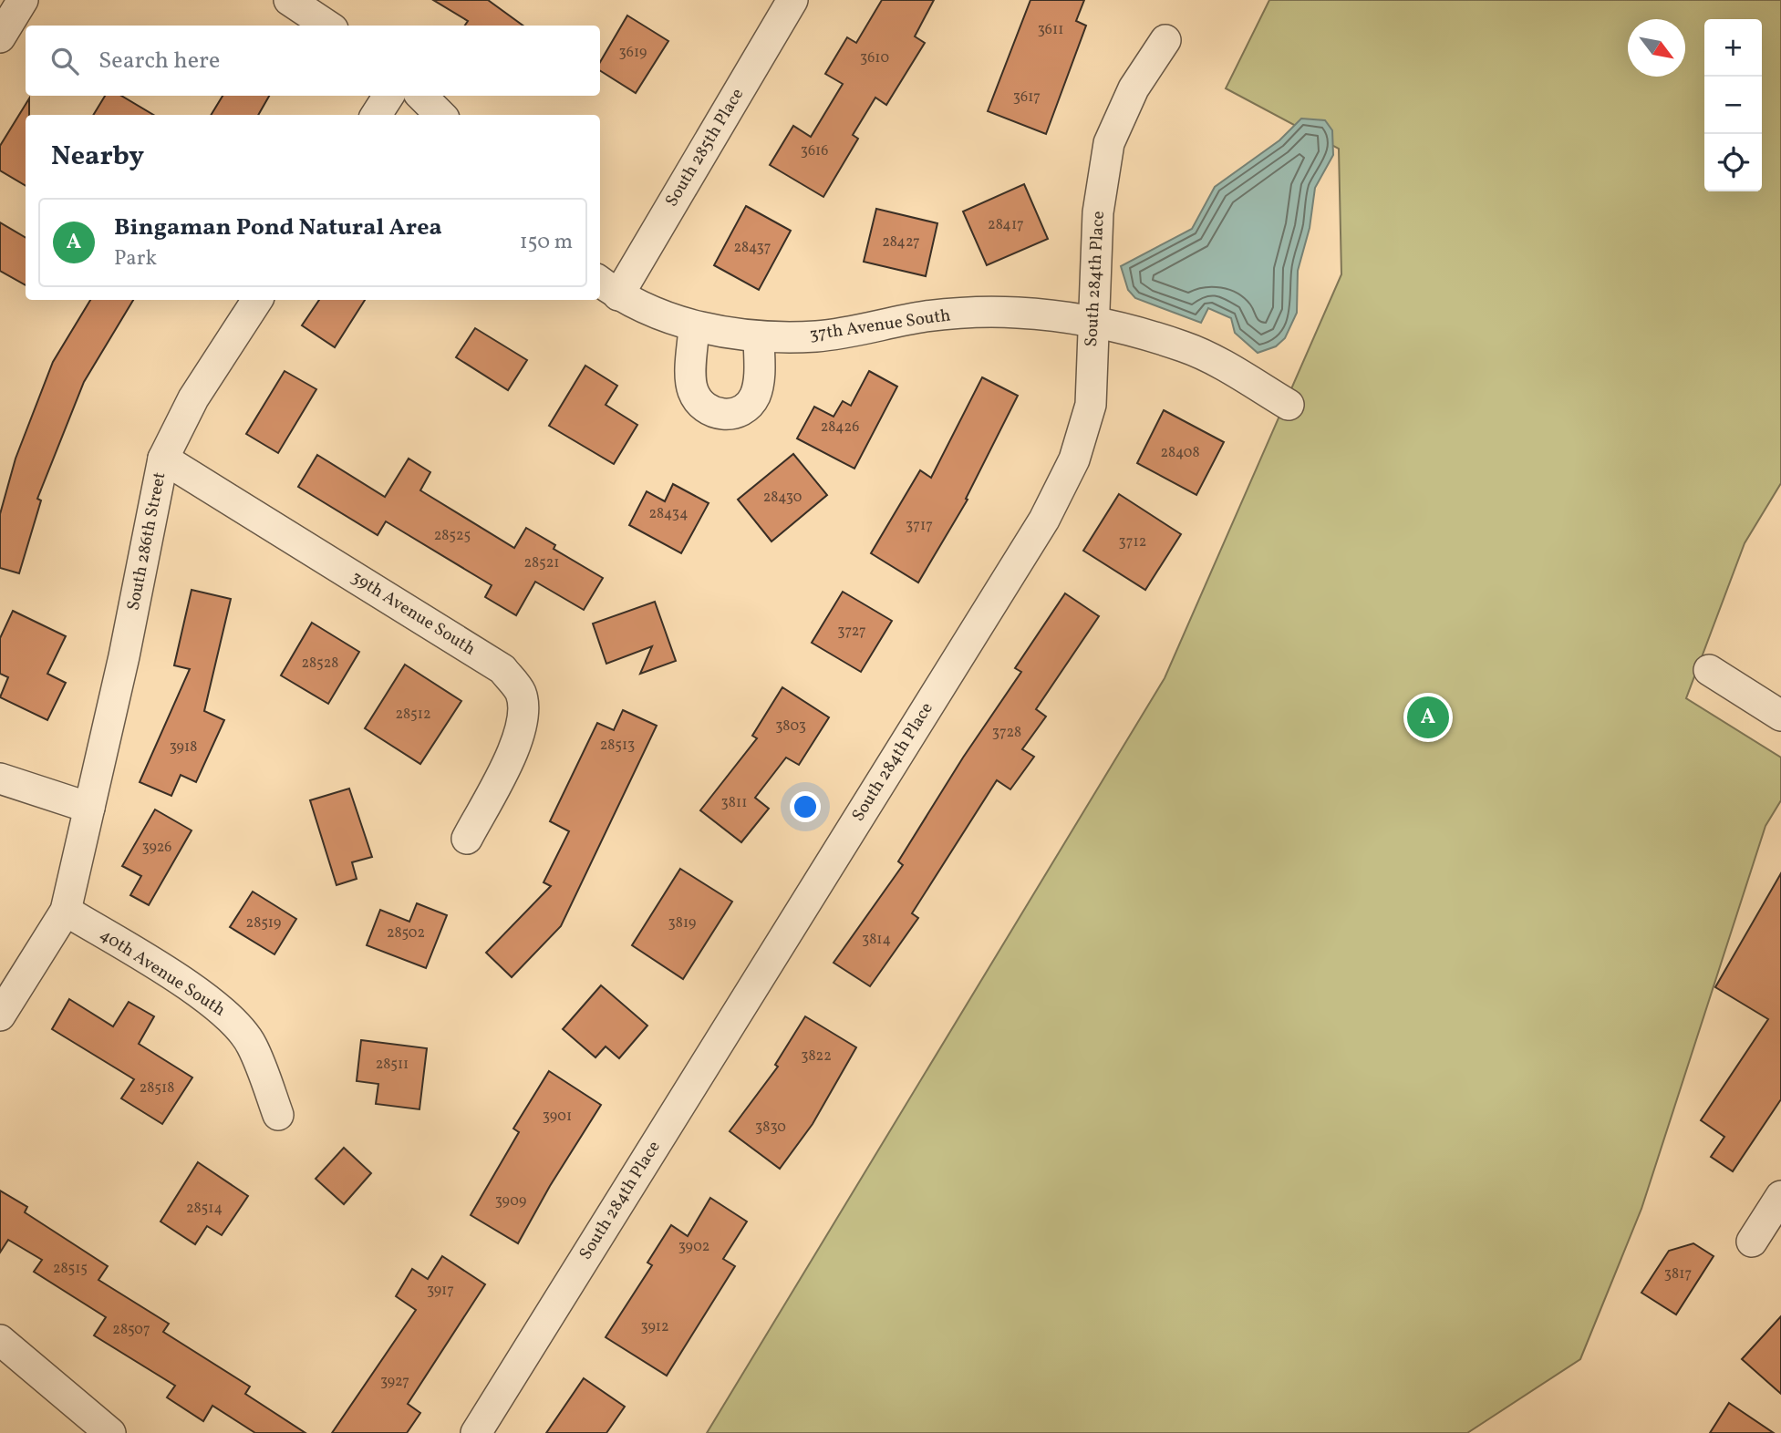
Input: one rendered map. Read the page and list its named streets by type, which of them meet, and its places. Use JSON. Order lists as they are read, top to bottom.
{
  "streets": {
    "street": [
      "South 285th Place",
      "South 284th Place",
      "37th Avenue South",
      "South 286th Street",
      "39th Avenue South",
      "40th Avenue South"
    ]
  },
  "crossings": [
    ["South 285th Place", "37th Avenue South"],
    ["South 284th Place", "37th Avenue South"],
    ["South 286th Street", "39th Avenue South"],
    ["South 286th Street", "40th Avenue South"]
  ],
  "house_numbers": [
    "3611",
    "3619",
    "3610",
    "3617",
    "3616",
    "28417",
    "28427",
    "28437",
    "28426",
    "28408",
    "28430",
    "28434",
    "3717",
    "28525",
    "3712",
    "28521",
    "3727",
    "28528",
    "28512",
    "3803",
    "3728",
    "28513",
    "3918",
    "3811",
    "3926",
    "28519",
    "3819",
    "28502",
    "3814",
    "3822",
    "28511",
    "28518",
    "3901",
    "3830",
    "3909",
    "28514",
    "3902",
    "28515",
    "3817",
    "3917",
    "3912",
    "28507",
    "3927"
  ],
  "north": "bottom right",
  "page": {
    "map_buttons": ["+", "−"],
    "search": "Search here",
    "heading": "Nearby",
    "list": [
      {
        "mark": "A",
        "name": "Bingaman Pond Natural Area",
        "note": "Park",
        "value": "150 m"
      }
    ],
    "pins": "A"
  }
}
